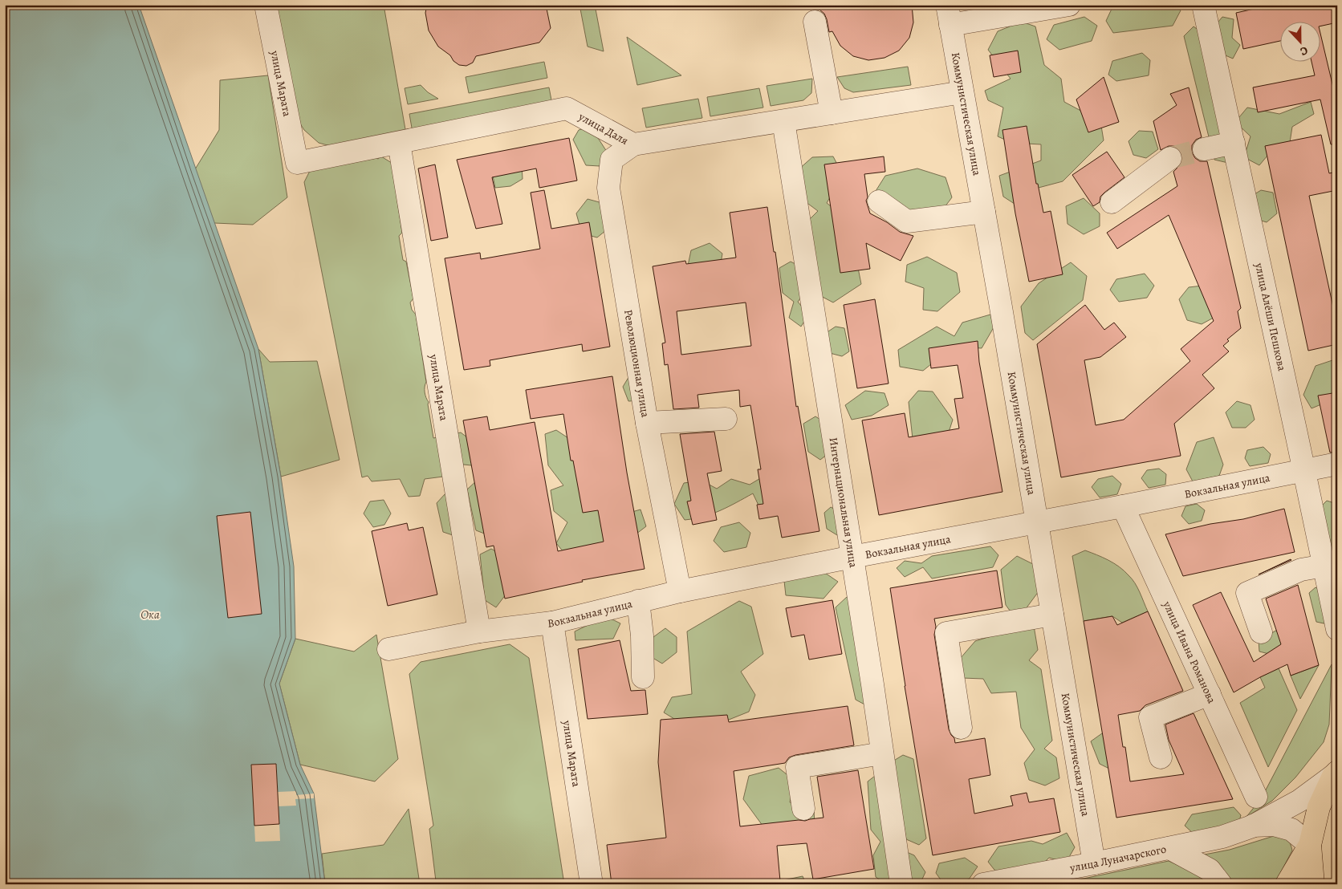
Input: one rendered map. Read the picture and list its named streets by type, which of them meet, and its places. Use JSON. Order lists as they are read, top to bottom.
{
  "streets": {
    "street": [
      "улица Марата",
      "Коммунистическая улица",
      "улица Даля",
      "улица Алёши Пешкова",
      "Революционная улица",
      "Вокзальная улица",
      "Интернациональная улица",
      "улица Ивана Романова",
      "улица Луначарского"
    ]
  },
  "crossings": [
    ["улица Марата", "улица Даля"],
    ["улица Марата", "Вокзальная улица"],
    ["Коммунистическая улица", "улица Даля"],
    ["Коммунистическая улица", "Вокзальная улица"],
    ["Коммунистическая улица", "улица Луначарского"],
    ["улица Даля", "Революционная улица"],
    ["улица Даля", "Интернациональная улица"],
    ["улица Алёши Пешкова", "Вокзальная улица"],
    ["Революционная улица", "Вокзальная улица"],
    ["Вокзальная улица", "Интернациональная улица"],
    ["Вокзальная улица", "улица Ивана Романова"]
  ],
  "water": ["Ока"],
  "north": "bottom"
}
